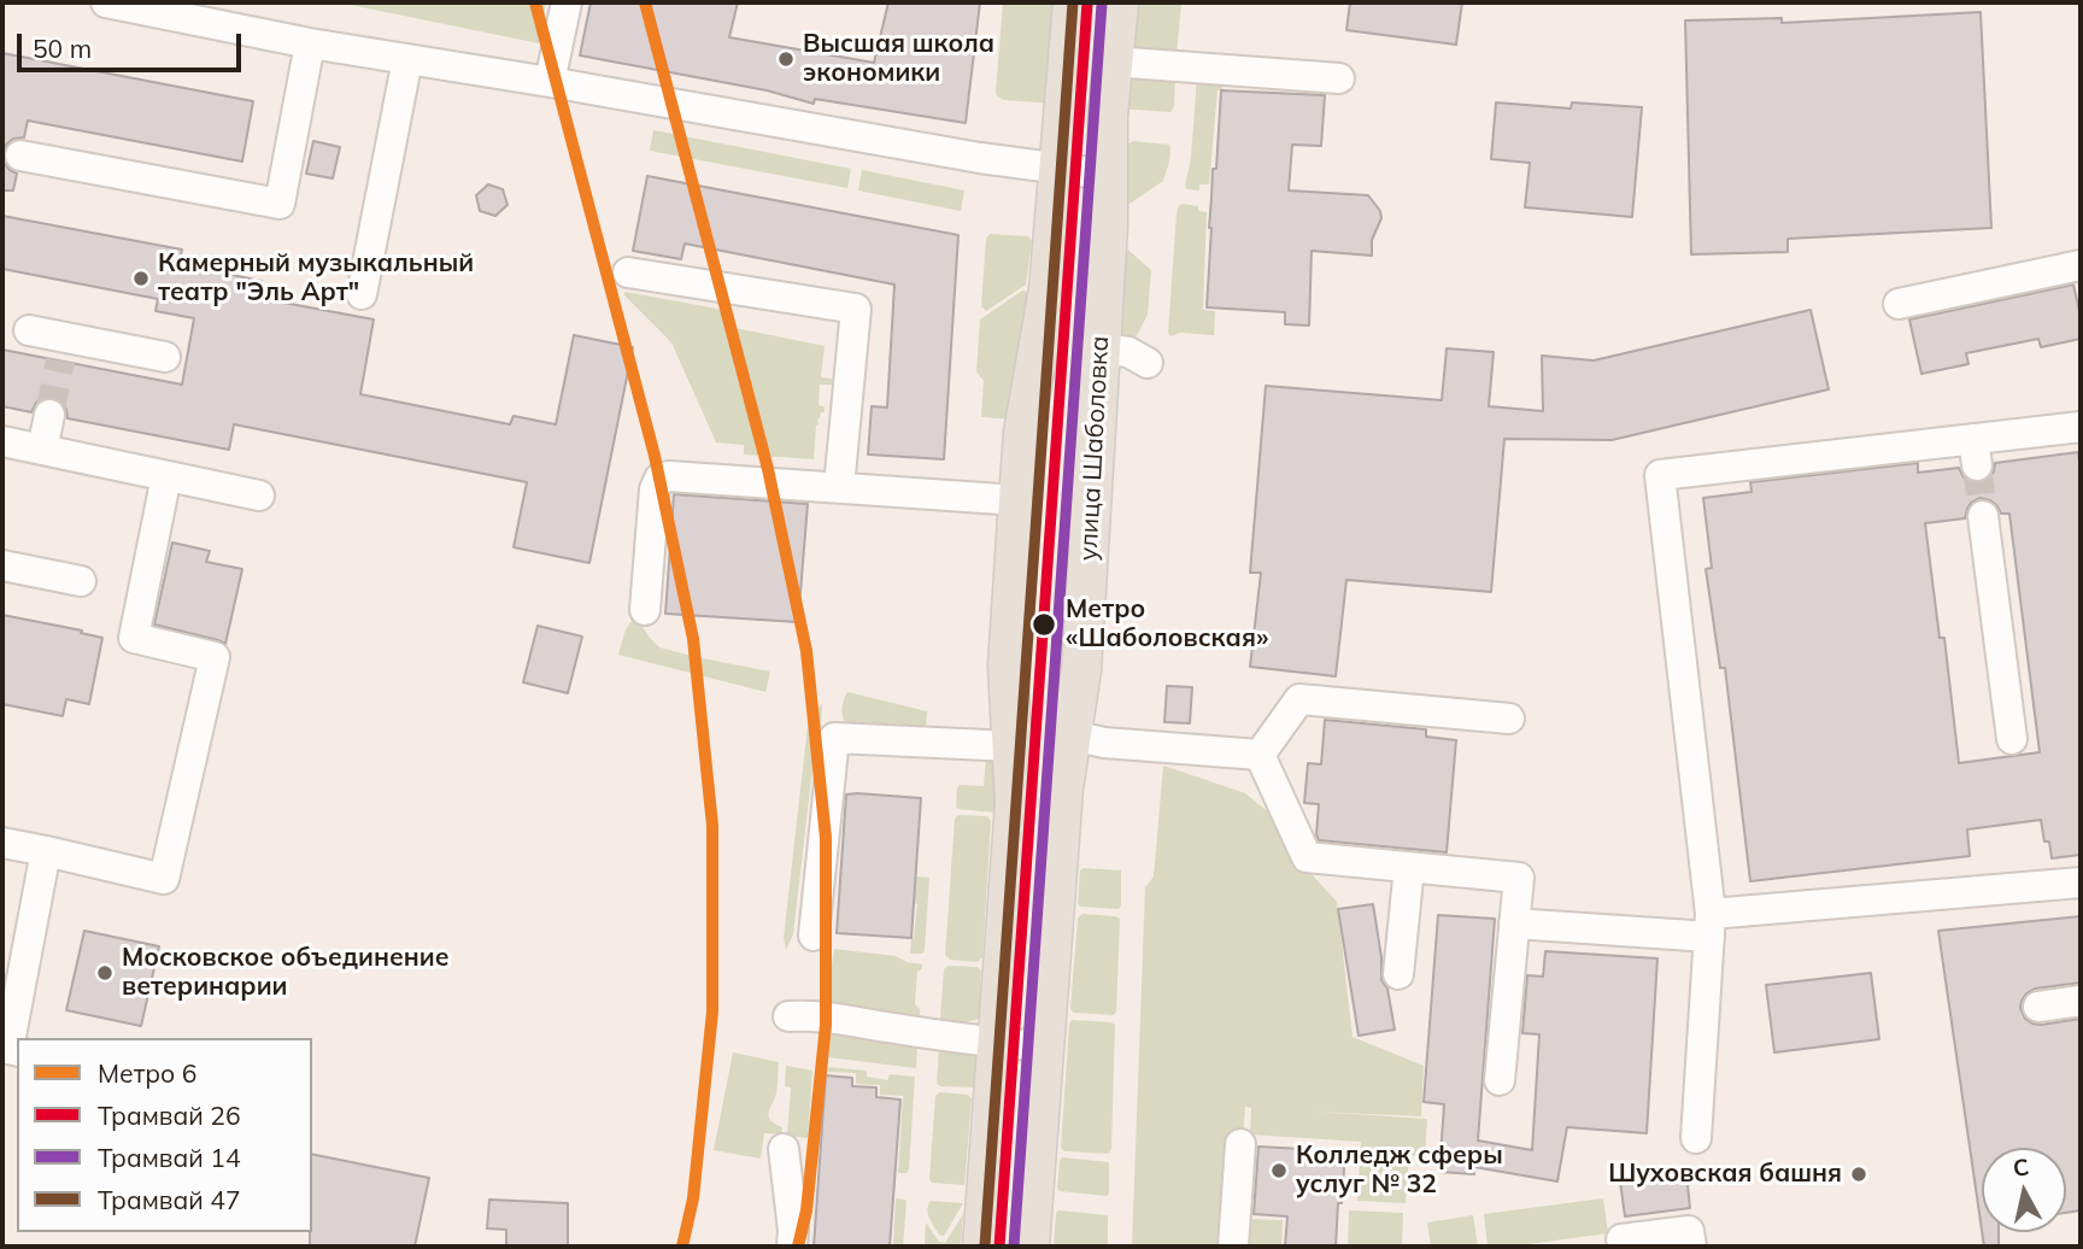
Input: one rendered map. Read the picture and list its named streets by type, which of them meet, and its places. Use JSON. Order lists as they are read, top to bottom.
{
  "streets": {
    "main road": ["улица Шаболовка"]
  },
  "places": [
    "Высшая школа экономики",
    "Камерный музыкальный театр \"Эль Арт\"",
    "Метро «Шаболовская»",
    "Московское объединение ветеринарии",
    "Колледж сферы услуг № 32",
    "Шуховская башня"
  ],
  "lines": [
    "metro line 6",
    "tram line 26",
    "tram line 47",
    "tram line 14"
  ],
  "legend": [
    "Метро 6",
    "Трамвай 26",
    "Трамвай 14",
    "Трамвай 47"
  ],
  "scale_bar": "50 m",
  "north": "top"
}
